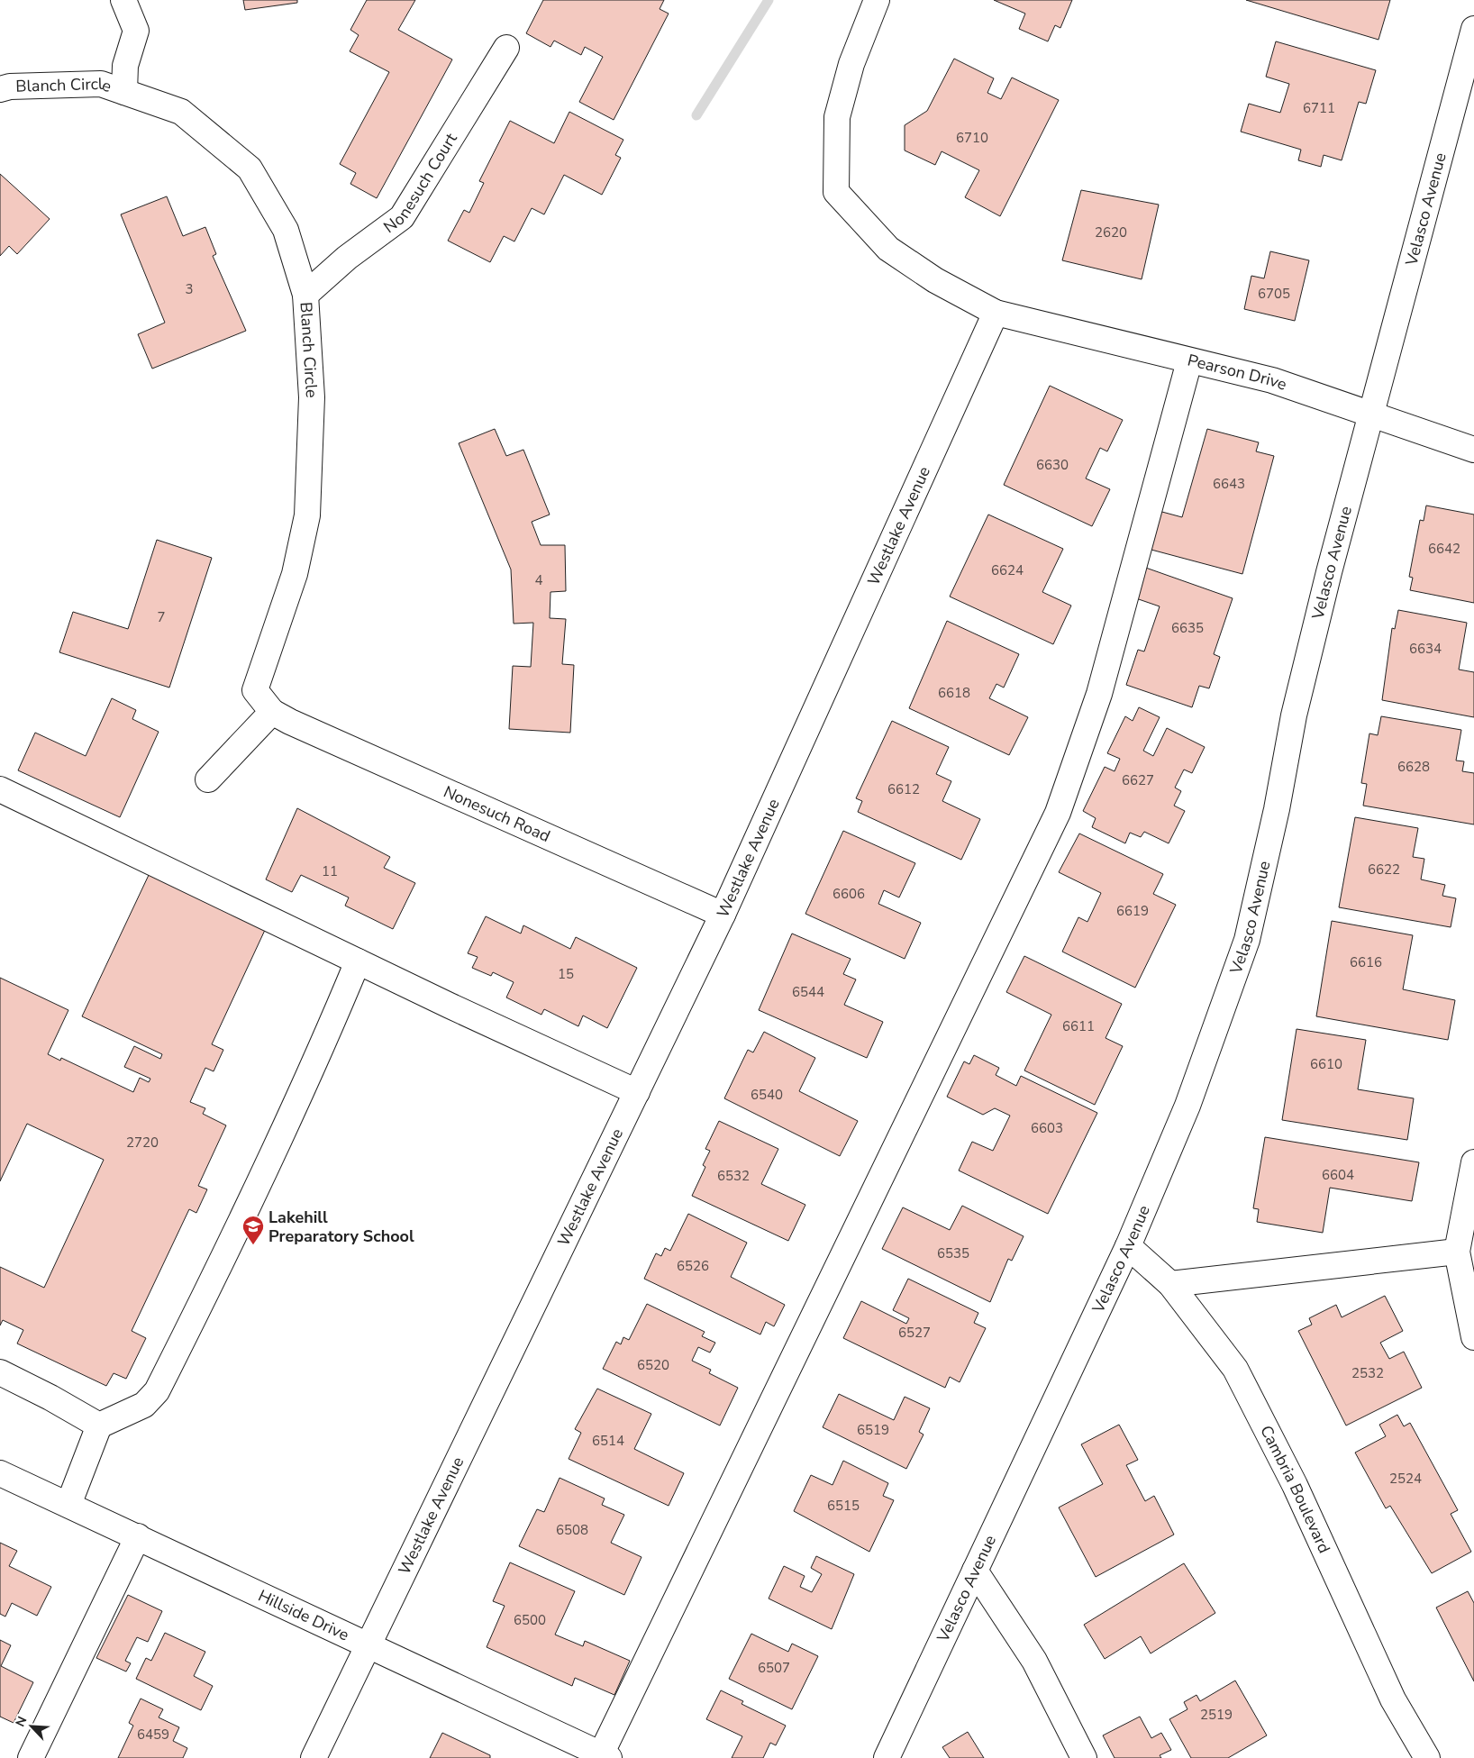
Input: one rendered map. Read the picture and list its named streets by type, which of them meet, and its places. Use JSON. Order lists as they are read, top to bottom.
{
  "streets": {
    "street": [
      "Blanch Circle",
      "Nonesuch Court",
      "Velasco Avenue",
      "Pearson Drive",
      "Westlake Avenue",
      "Nonesuch Road",
      "Cambria Boulevard",
      "Hillside Drive"
    ]
  },
  "crossings": [
    ["Blanch Circle", "Nonesuch Court"],
    ["Blanch Circle", "Nonesuch Road"],
    ["Velasco Avenue", "Pearson Drive"],
    ["Velasco Avenue", "Cambria Boulevard"],
    ["Pearson Drive", "Westlake Avenue"],
    ["Westlake Avenue", "Nonesuch Road"],
    ["Westlake Avenue", "Hillside Drive"]
  ],
  "places": {
    "school or university": ["Lakehill Preparatory School"]
  },
  "house_numbers": [
    "6711",
    "6710",
    "2620",
    "3",
    "6705",
    "6630",
    "6643",
    "6642",
    "6624",
    "4",
    "7",
    "6635",
    "6634",
    "6618",
    "6628",
    "6627",
    "6612",
    "6622",
    "11",
    "6606",
    "6619",
    "6616",
    "15",
    "6544",
    "6611",
    "6610",
    "6540",
    "6603",
    "2720",
    "6604",
    "6532",
    "6535",
    "6526",
    "6527",
    "6520",
    "2532",
    "6519",
    "6514",
    "2524",
    "6515",
    "6508",
    "6500",
    "6507",
    "2519",
    "6459"
  ],
  "north": "top left"
}
